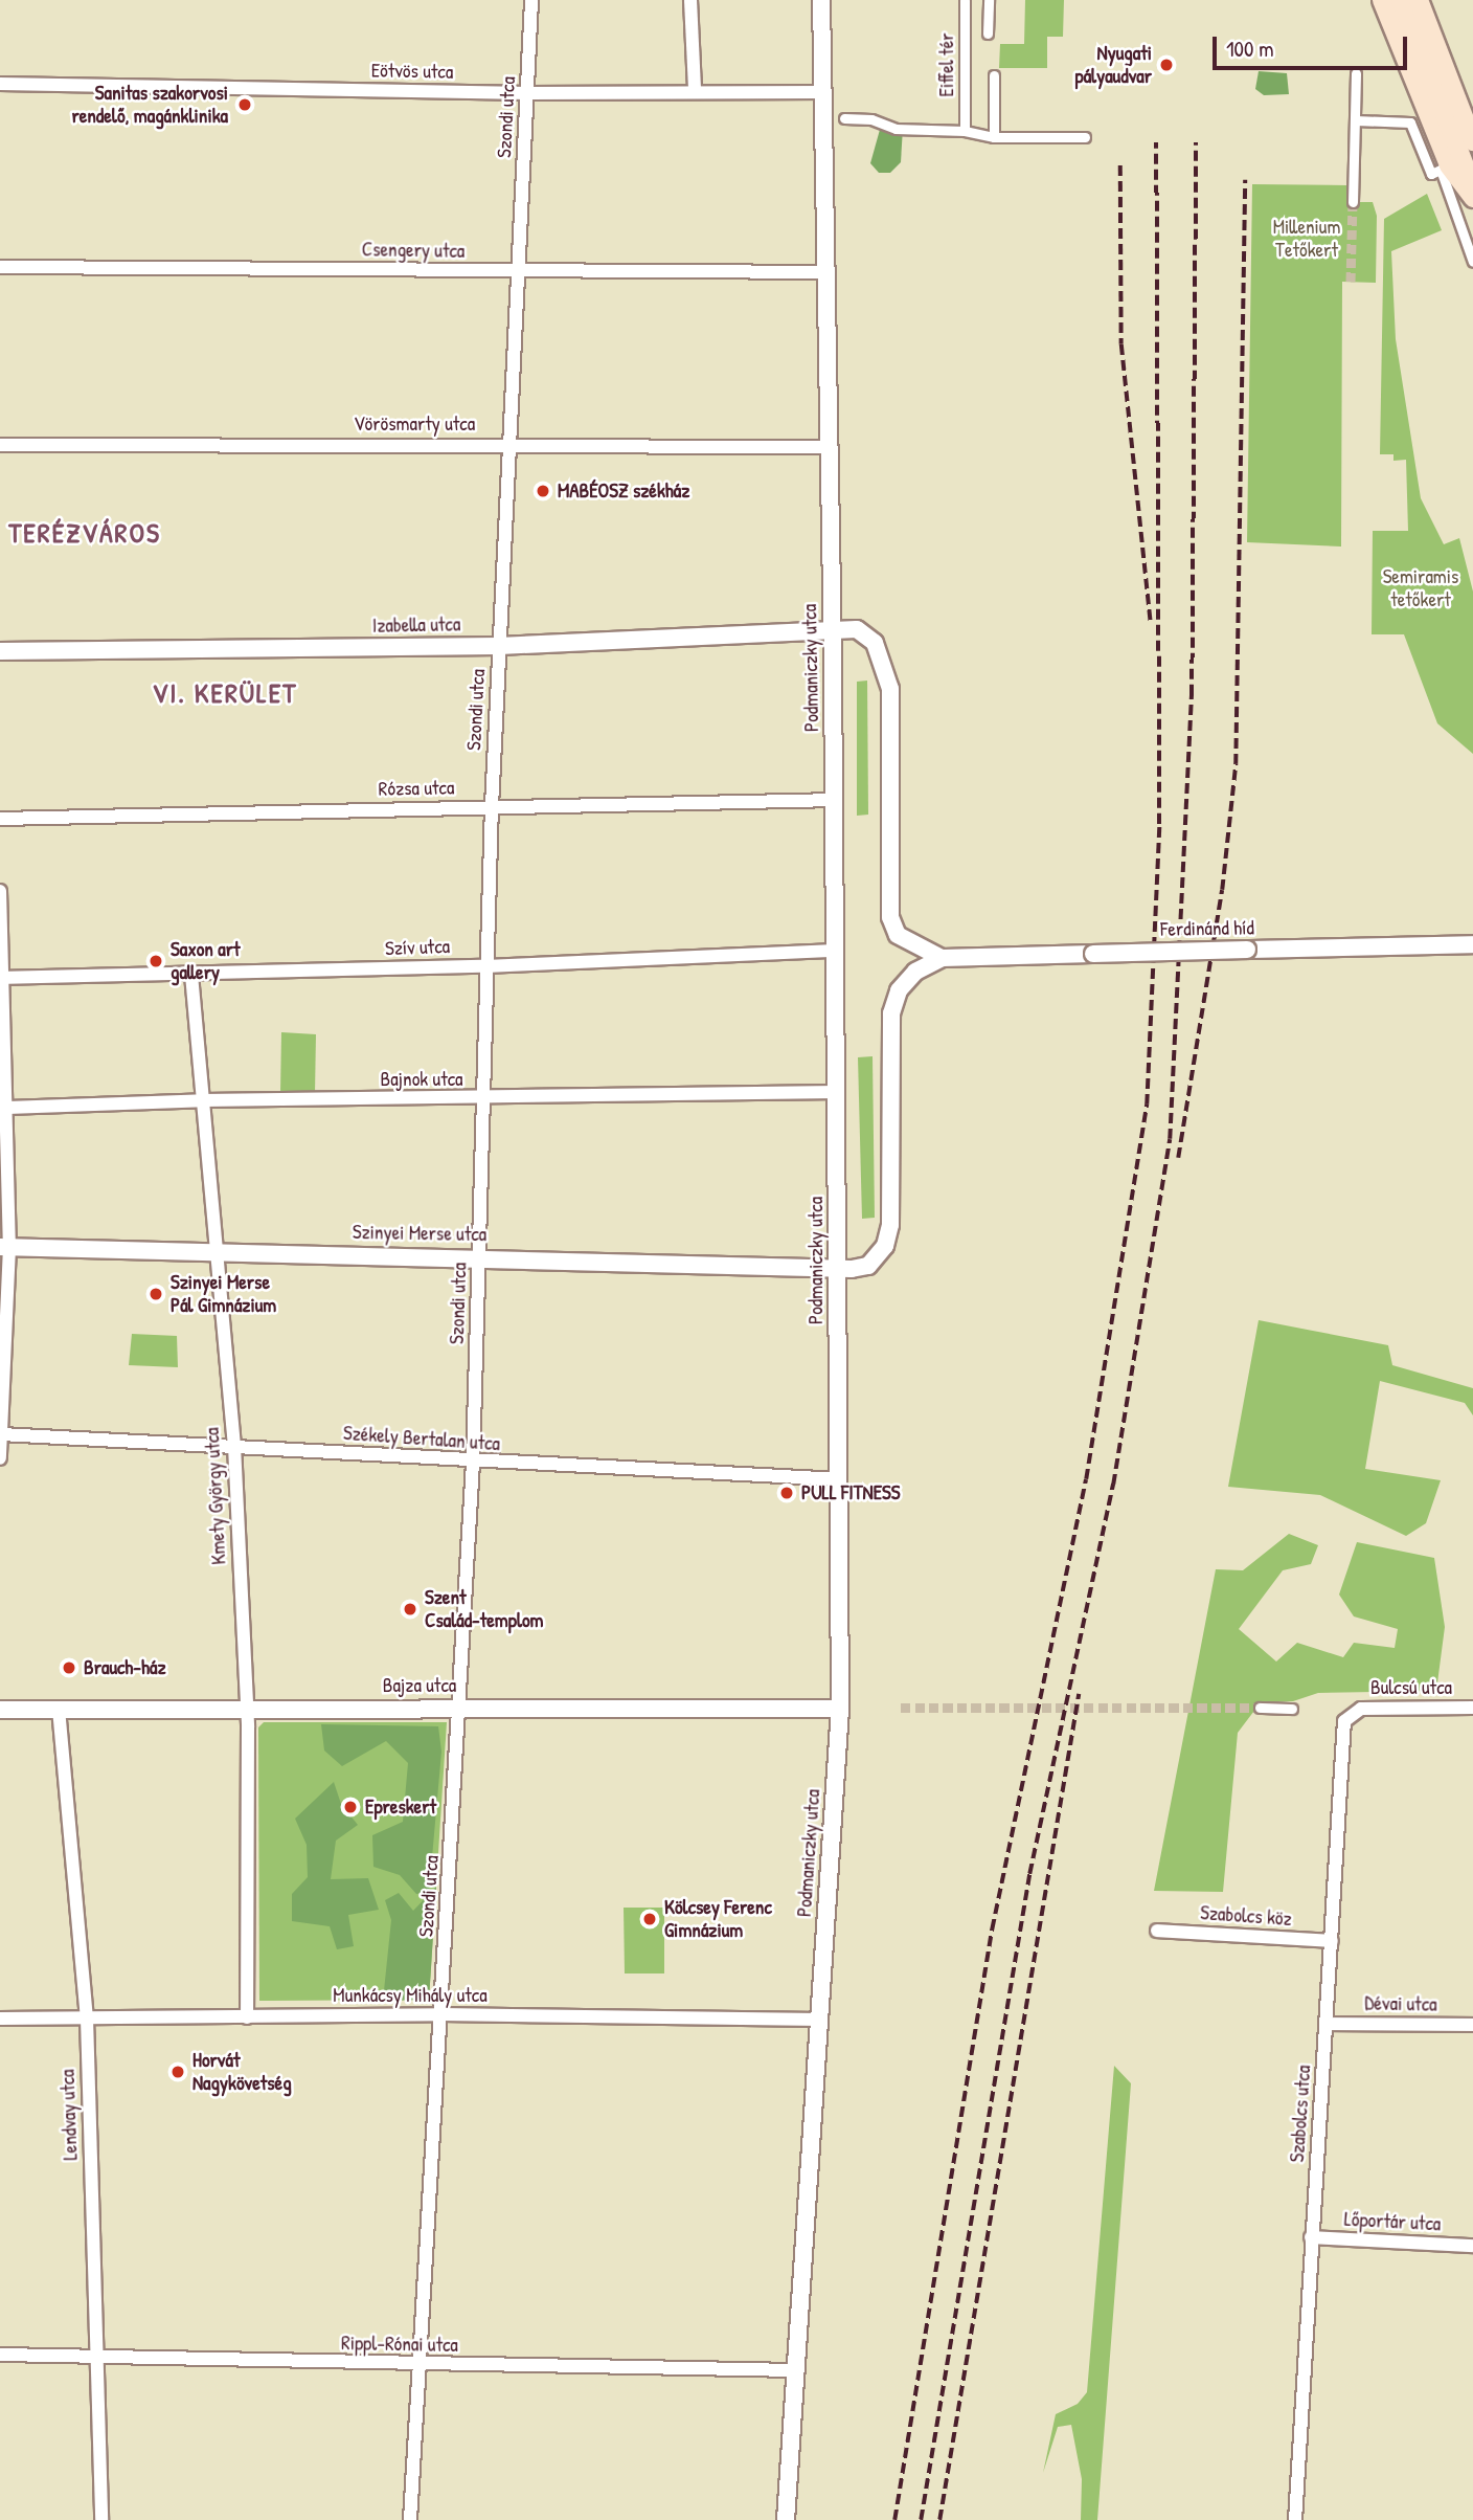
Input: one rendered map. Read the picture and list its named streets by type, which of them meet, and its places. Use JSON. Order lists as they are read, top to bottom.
{
  "streets": {
    "street": [
      "Eiffel tér",
      "Eötvös utca",
      "Szondi utca",
      "Csengery utca",
      "Vörösmarty utca",
      "Izabella utca",
      "Podmaniczky utca",
      "Rózsa utca",
      "Ferdinánd híd",
      "Szív utca",
      "Bajnok utca",
      "Szinyei Merse utca",
      "Székely Bertalan utca",
      "Kmety György utca",
      "Bajza utca",
      "Bulcsú utca",
      "Szabolcs köz",
      "Munkácsy Mihály utca",
      "Dévai utca",
      "Szabolcs utca",
      "Lendvay utca",
      "Lőportár utca",
      "Rippl-Rónai utca"
    ]
  },
  "crossings": [
    ["Eötvös utca", "Szondi utca"],
    ["Eötvös utca", "Podmaniczky utca"],
    ["Szondi utca", "Csengery utca"],
    ["Szondi utca", "Vörösmarty utca"],
    ["Szondi utca", "Izabella utca"],
    ["Szondi utca", "Rózsa utca"],
    ["Szondi utca", "Szív utca"],
    ["Szondi utca", "Bajnok utca"],
    ["Szondi utca", "Szinyei Merse utca"],
    ["Szondi utca", "Székely Bertalan utca"],
    ["Szondi utca", "Bajza utca"],
    ["Szondi utca", "Munkácsy Mihály utca"],
    ["Szondi utca", "Rippl-Rónai utca"],
    ["Csengery utca", "Podmaniczky utca"],
    ["Vörösmarty utca", "Podmaniczky utca"],
    ["Izabella utca", "Podmaniczky utca"],
    ["Izabella utca", "Ferdinánd híd"],
    ["Podmaniczky utca", "Rózsa utca"],
    ["Podmaniczky utca", "Ferdinánd híd"],
    ["Podmaniczky utca", "Szív utca"],
    ["Podmaniczky utca", "Bajnok utca"],
    ["Podmaniczky utca", "Szinyei Merse utca"],
    ["Podmaniczky utca", "Székely Bertalan utca"],
    ["Podmaniczky utca", "Bajza utca"],
    ["Podmaniczky utca", "Munkácsy Mihály utca"],
    ["Podmaniczky utca", "Rippl-Rónai utca"],
    ["Szív utca", "Kmety György utca"],
    ["Bajnok utca", "Kmety György utca"],
    ["Szinyei Merse utca", "Kmety György utca"],
    ["Székely Bertalan utca", "Kmety György utca"],
    ["Kmety György utca", "Bajza utca"],
    ["Kmety György utca", "Munkácsy Mihály utca"],
    ["Bajza utca", "Lendvay utca"],
    ["Bulcsú utca", "Szabolcs utca"],
    ["Szabolcs köz", "Szabolcs utca"],
    ["Munkácsy Mihály utca", "Lendvay utca"],
    ["Dévai utca", "Szabolcs utca"],
    ["Szabolcs utca", "Lőportár utca"],
    ["Lendvay utca", "Rippl-Rónai utca"]
  ],
  "districts": ["TERÉZVÁROS", "VI. KERÜLET"],
  "parks": ["Millenium Tetőkert", "Semiramis tetőkert"],
  "places": [
    "Nyugati pályaudvar",
    "Sanitas szakorvosi rendelő, magánklinika",
    "MABÉOSZ székház",
    "Saxon art gallery",
    "Szinyei Merse Pál Gimnázium",
    "PULL FITNESS",
    "Szent Család-templom",
    "Brauch-ház",
    "Epreskert",
    "Kölcsey Ferenc Gimnázium",
    "Horvát Nagykövetség"
  ],
  "scale_bar": "100 m"
}
